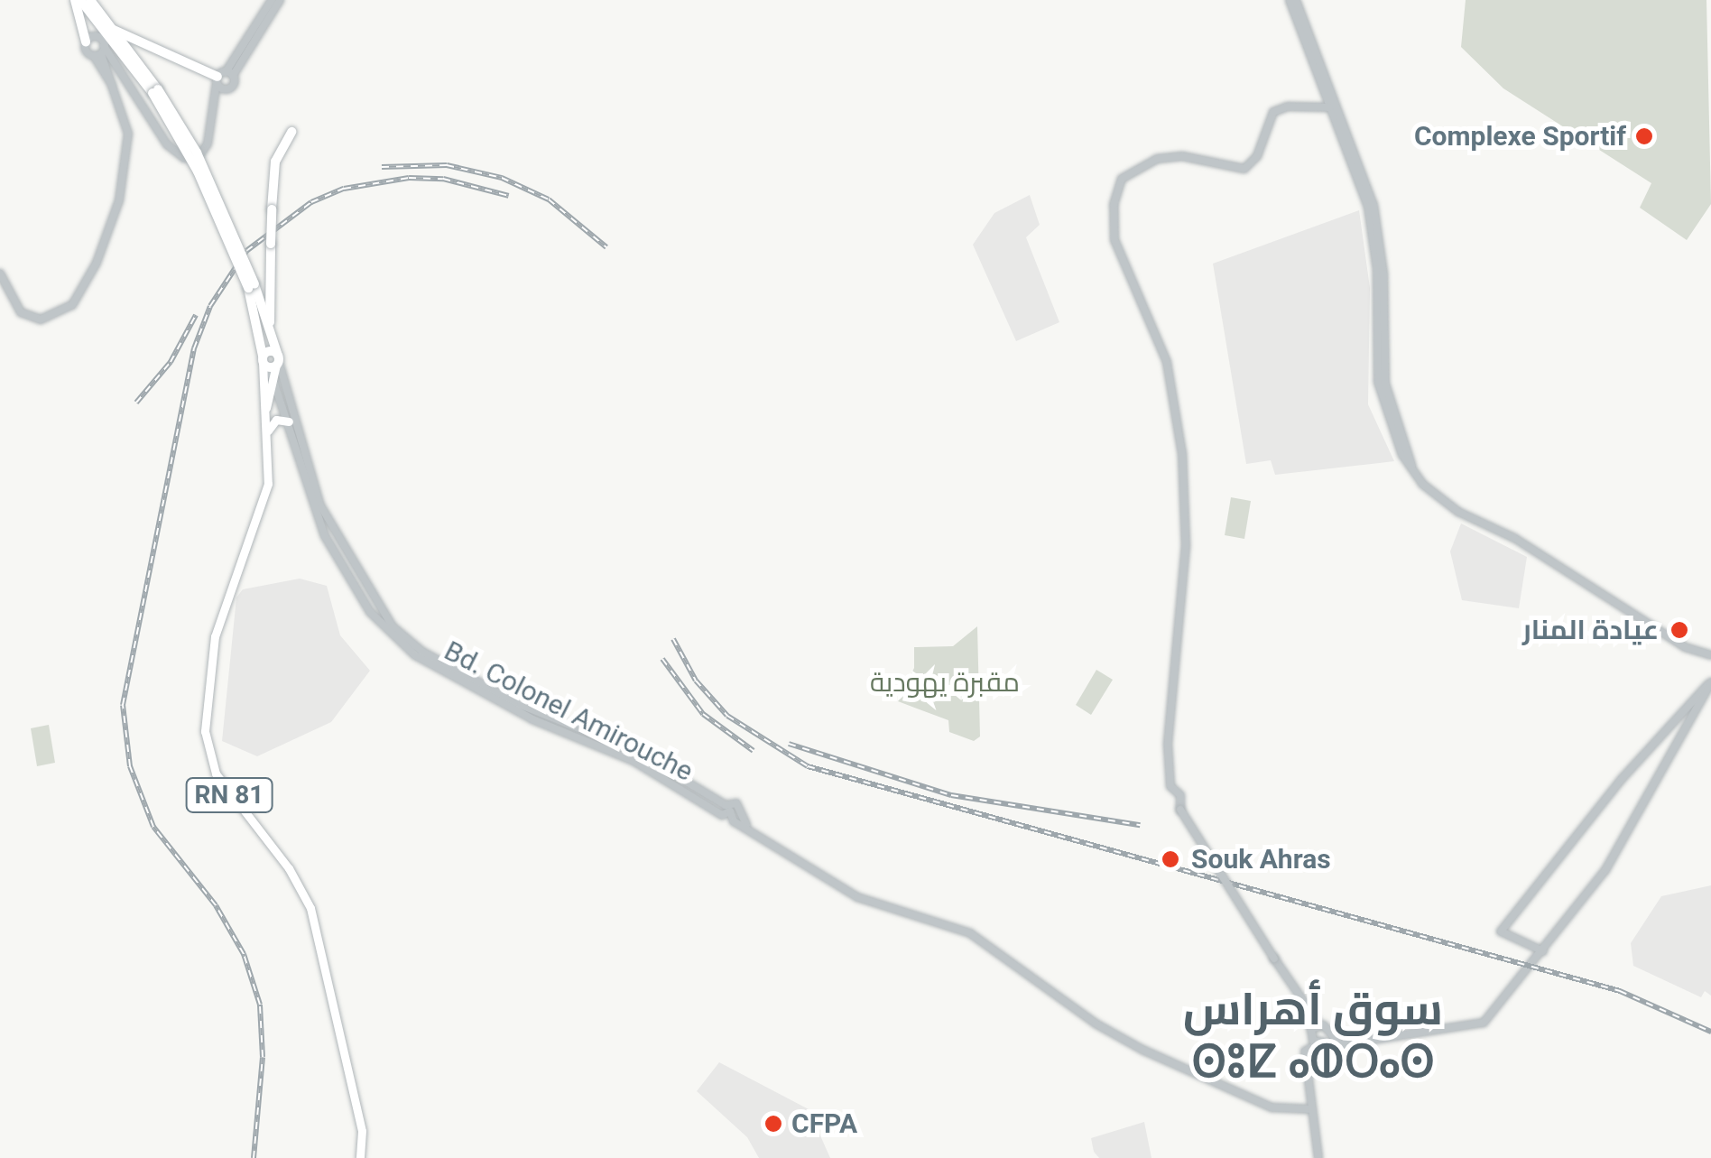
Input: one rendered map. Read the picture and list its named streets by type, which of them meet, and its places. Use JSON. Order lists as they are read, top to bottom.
{
  "streets": {
    "main road": ["RN 81"],
    "street": ["Bd. Colonel Amirouche"]
  },
  "districts": ["سوق أهراس ⵙⵓⵇ ⴰⵀⵔⴰⵙ"],
  "parks": ["مقبرة يهودية"],
  "places": [
    "Complexe Sportif",
    "عيادة المنار",
    "Souk Ahras",
    "CFPA"
  ]
}
